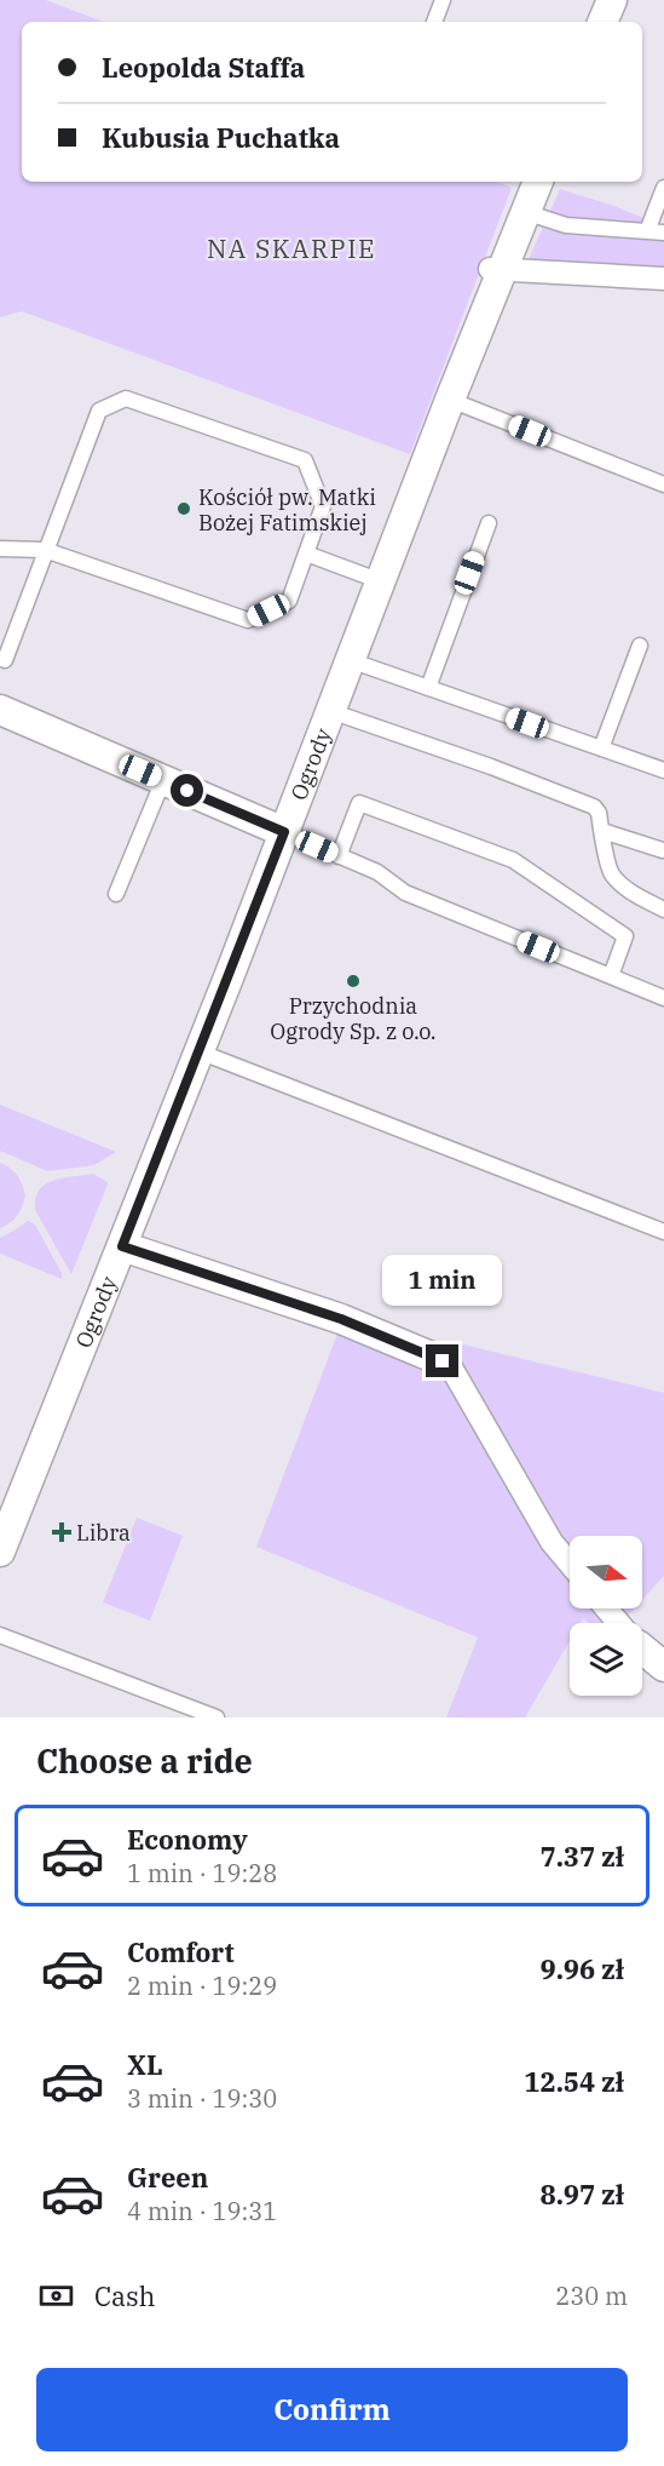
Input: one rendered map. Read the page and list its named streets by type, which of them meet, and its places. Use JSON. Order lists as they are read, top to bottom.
{
  "streets": {
    "street": ["Ogrody"]
  },
  "districts": ["NA SKARPIE"],
  "places": {
    "other": ["Kościół pw. Matki Bożej Fatimskiej", "Przychodnia Ogrody Sp. z o.o."],
    "health": ["Libra"]
  },
  "north": "right",
  "page": {
    "banner": ["Leopolda Staffa", "Kubusia Puchatka"],
    "bubble": "1 min",
    "heading": "Choose a ride",
    "list": [
      {
        "name": "Economy",
        "note": "1 min · 19:28",
        "value": "7.37 zł"
      },
      {
        "name": "Comfort",
        "note": "2 min · 19:29",
        "value": "9.96 zł"
      },
      {
        "name": "XL",
        "note": "3 min · 19:30",
        "value": "12.54 zł"
      },
      {
        "name": "Green",
        "note": "4 min · 19:31",
        "value": "8.97 zł"
      }
    ],
    "pay": ["Cash", "230 m"],
    "buttons": "Confirm"
  }
}
